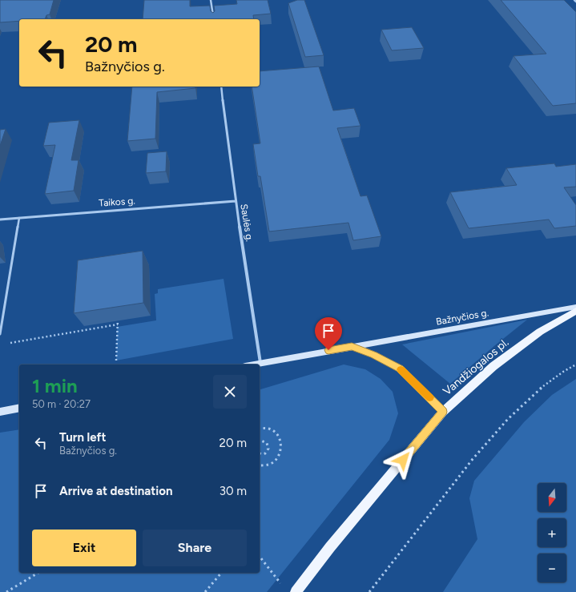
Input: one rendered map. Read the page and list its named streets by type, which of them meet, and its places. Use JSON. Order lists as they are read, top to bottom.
{
  "streets": {
    "main road": ["Bažnyčios g.", "Vandžiogalos pl."],
    "street": ["Taikos g.", "Saulės g."]
  },
  "crossings": [
    ["Taikos g.", "Saulės g."],
    ["Saulės g.", "Bažnyčios g."]
  ],
  "north": "bottom",
  "page": {
    "turn": ["20 m", "Bažnyčios g."],
    "heading": ["1 min", "50 m · 20:27"],
    "list": [
      {
        "name": "Turn left",
        "note": "Bažnyčios g.",
        "value": "20 m"
      },
      {
        "name": "Arrive at destination",
        "value": "30 m"
      }
    ],
    "map_buttons": ["+", "−"],
    "buttons": ["Exit", "Share"]
  }
}
